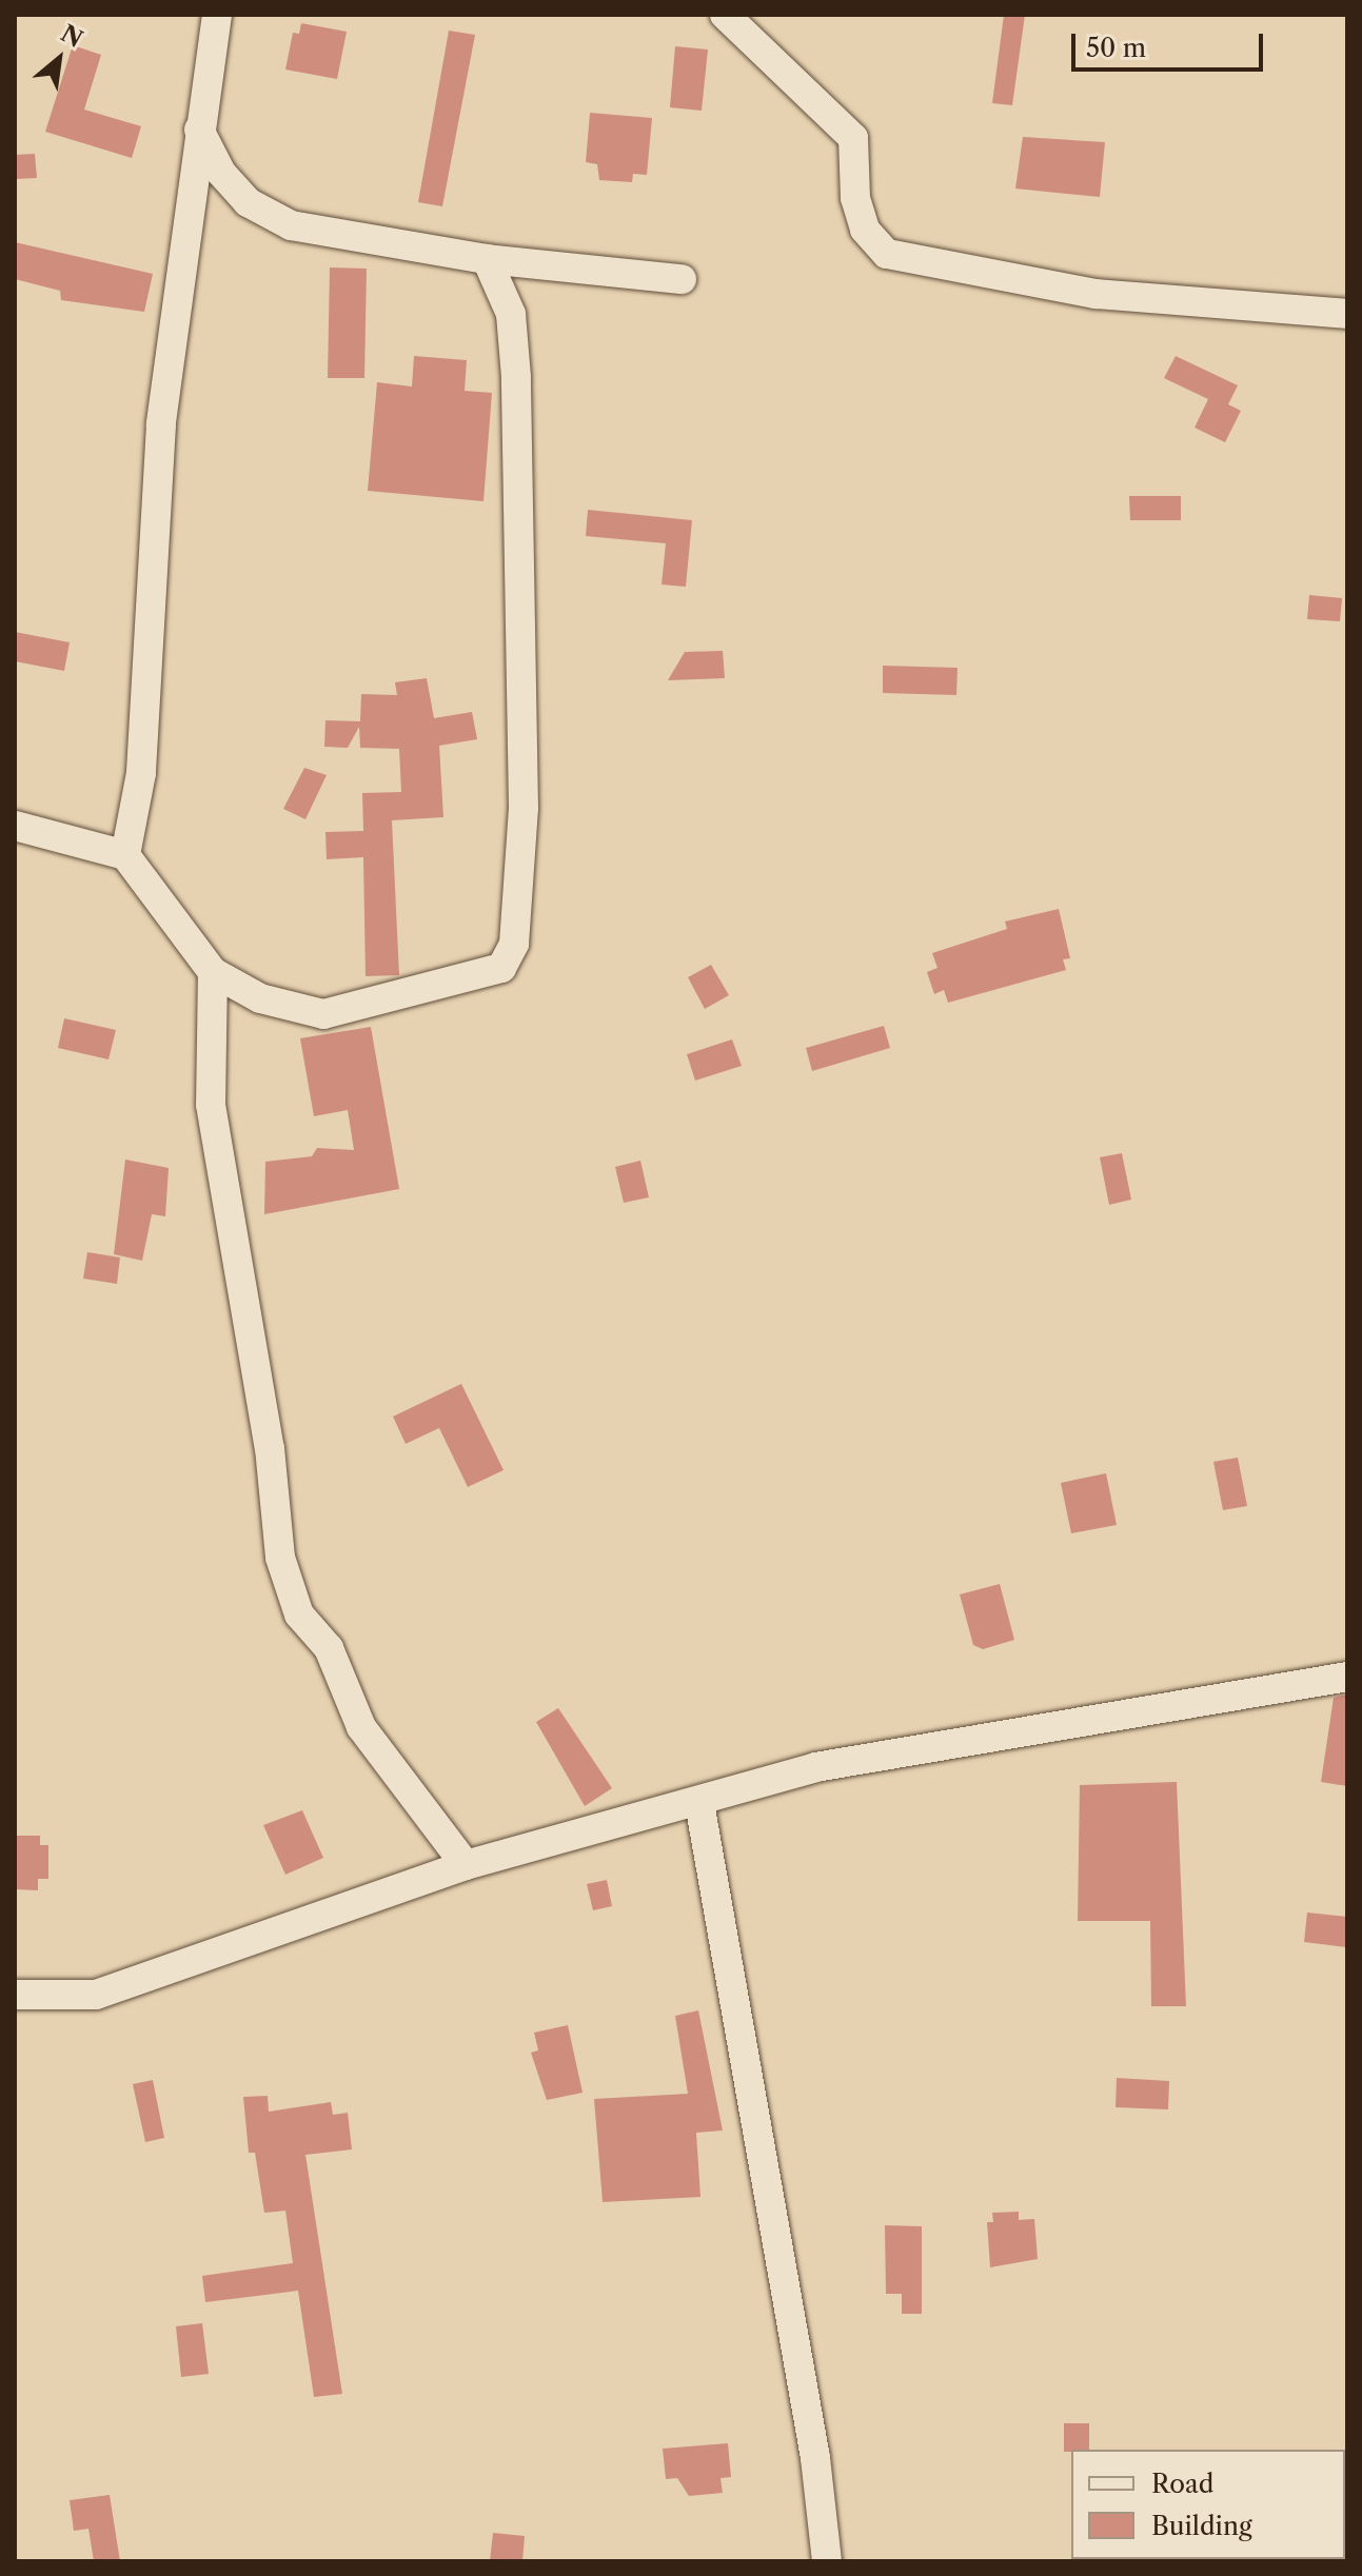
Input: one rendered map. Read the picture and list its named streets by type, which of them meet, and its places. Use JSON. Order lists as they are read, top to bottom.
{
  "legend": ["Road", "Building"],
  "scale_bar": "50 m",
  "north": "top right"
}
